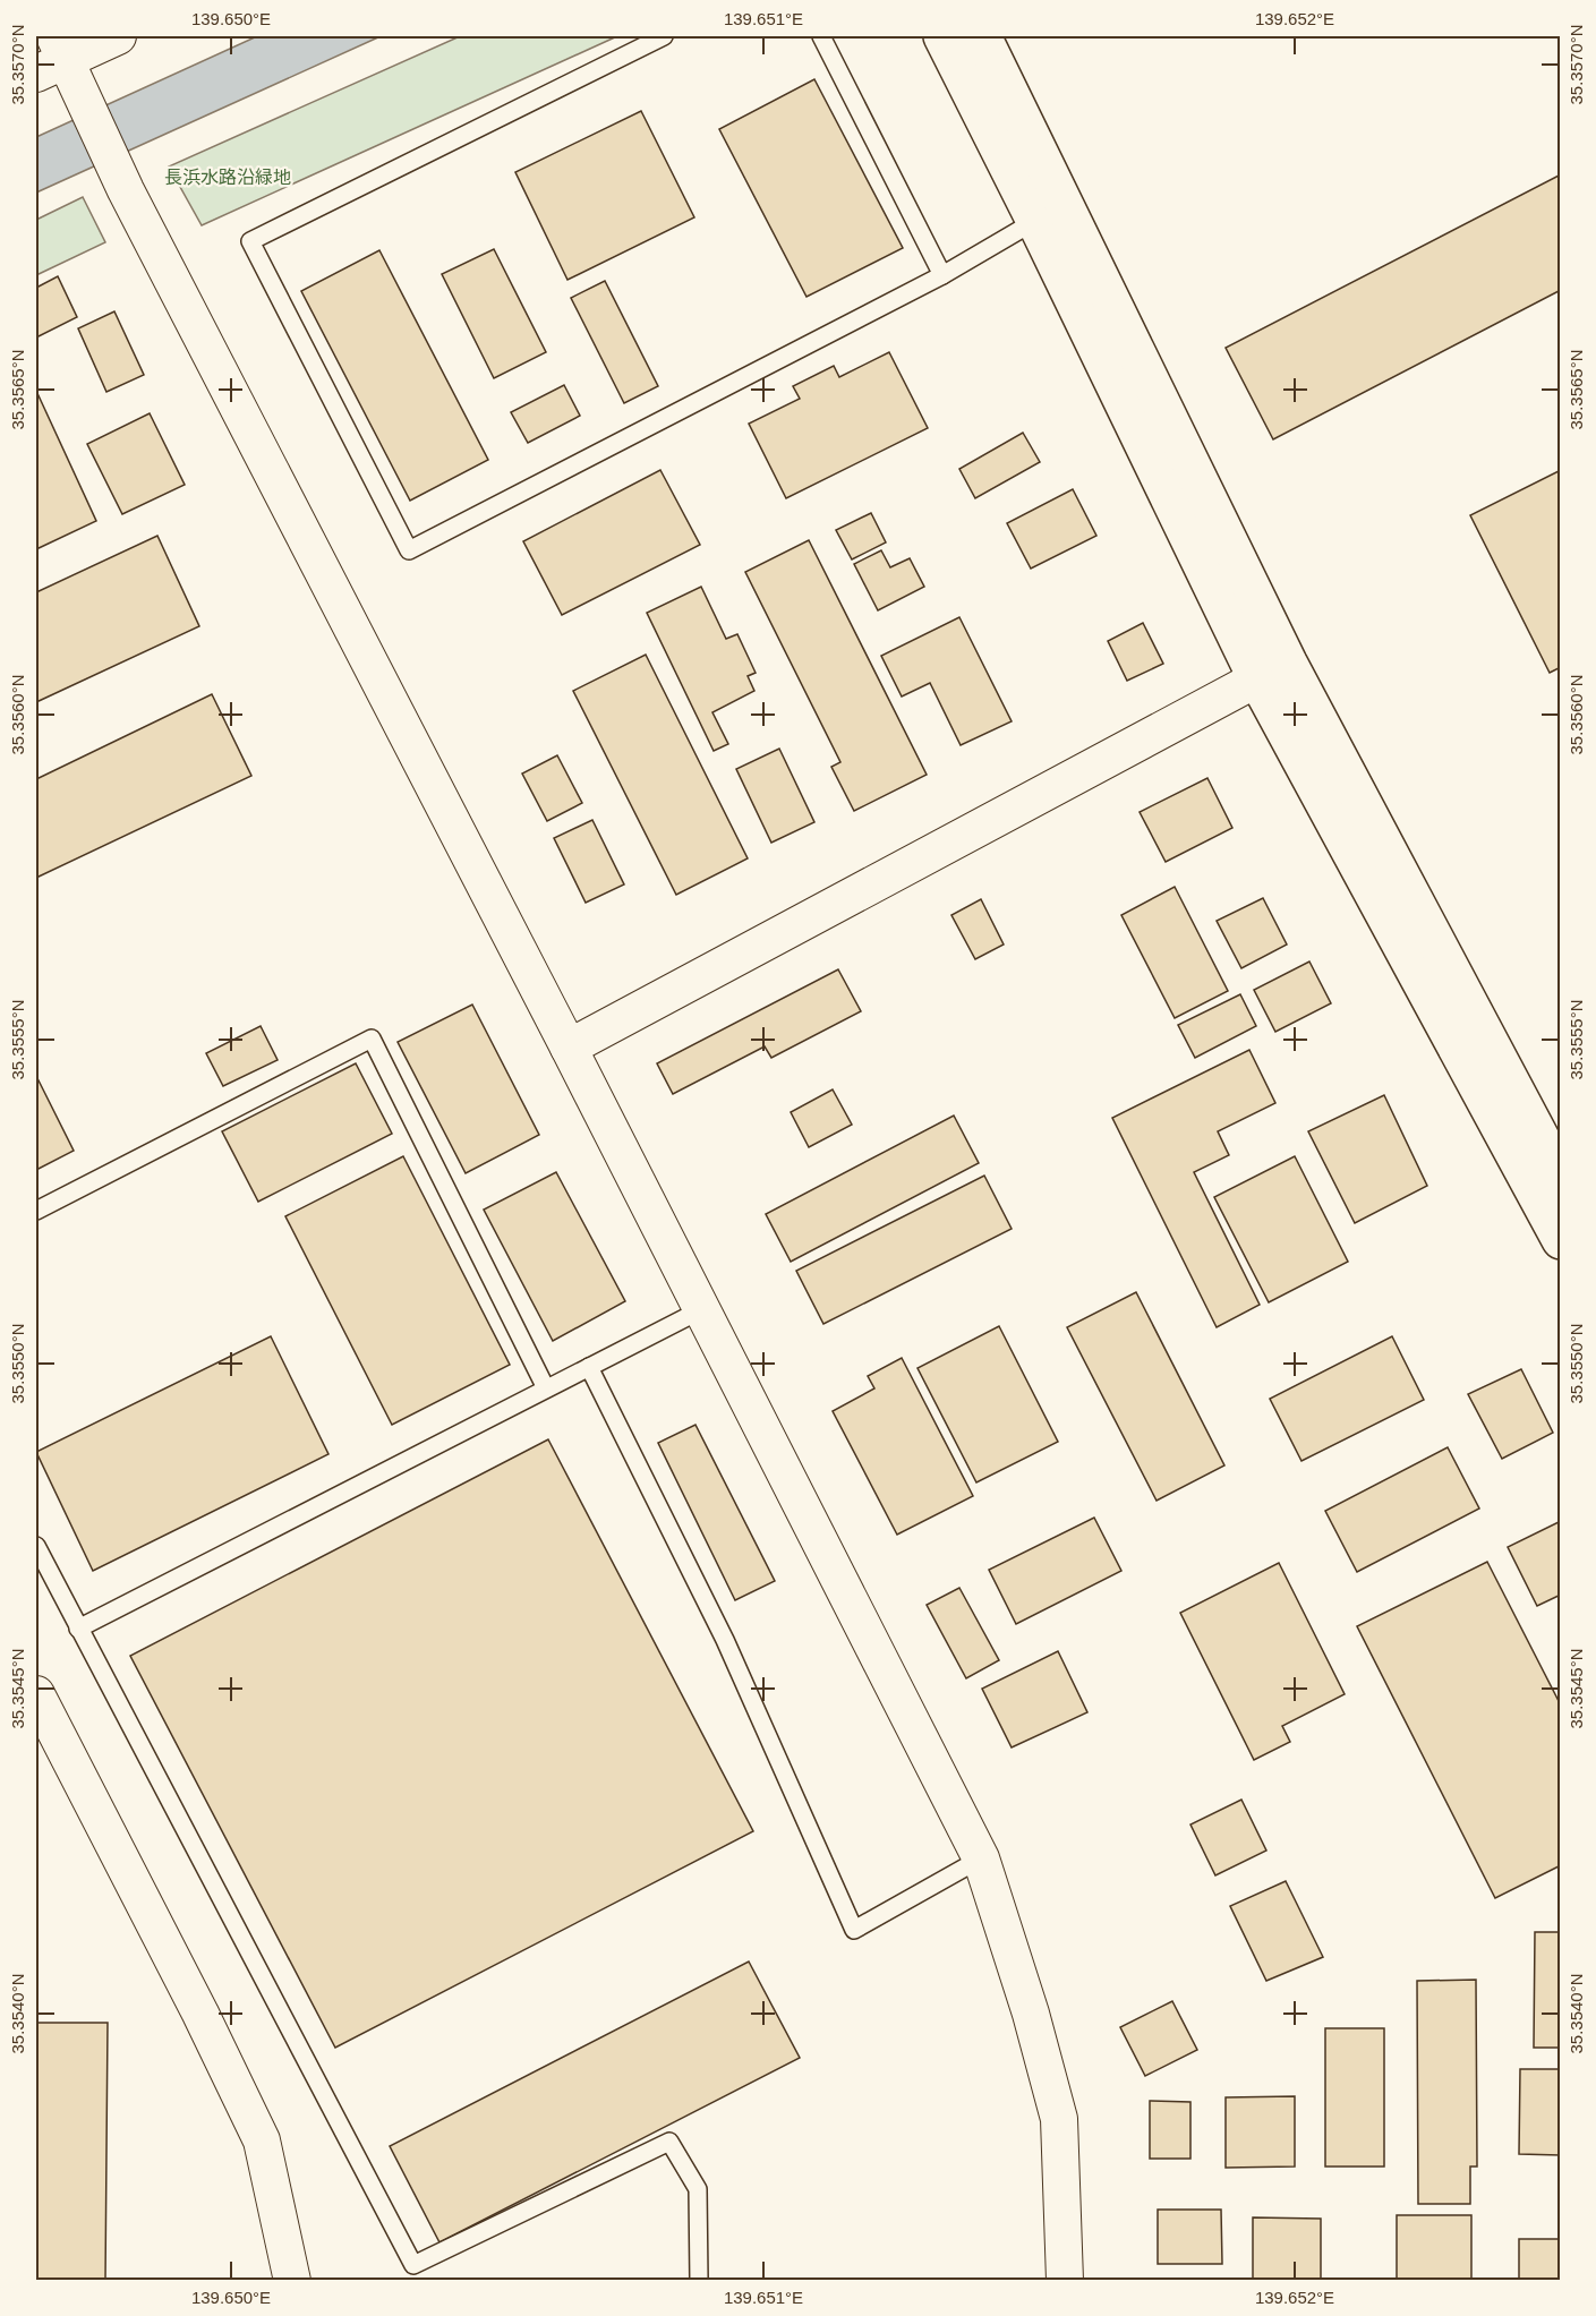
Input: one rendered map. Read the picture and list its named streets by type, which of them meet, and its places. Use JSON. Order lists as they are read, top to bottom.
{
  "parks": ["長浜水路沿緑地"],
  "coordinates": [
    "139.650°E",
    "139.651°E",
    "139.652°E",
    "35.3570°N",
    "35.3565°N",
    "35.3560°N",
    "35.3555°N",
    "35.3550°N",
    "35.3545°N",
    "35.3540°N"
  ]
}
